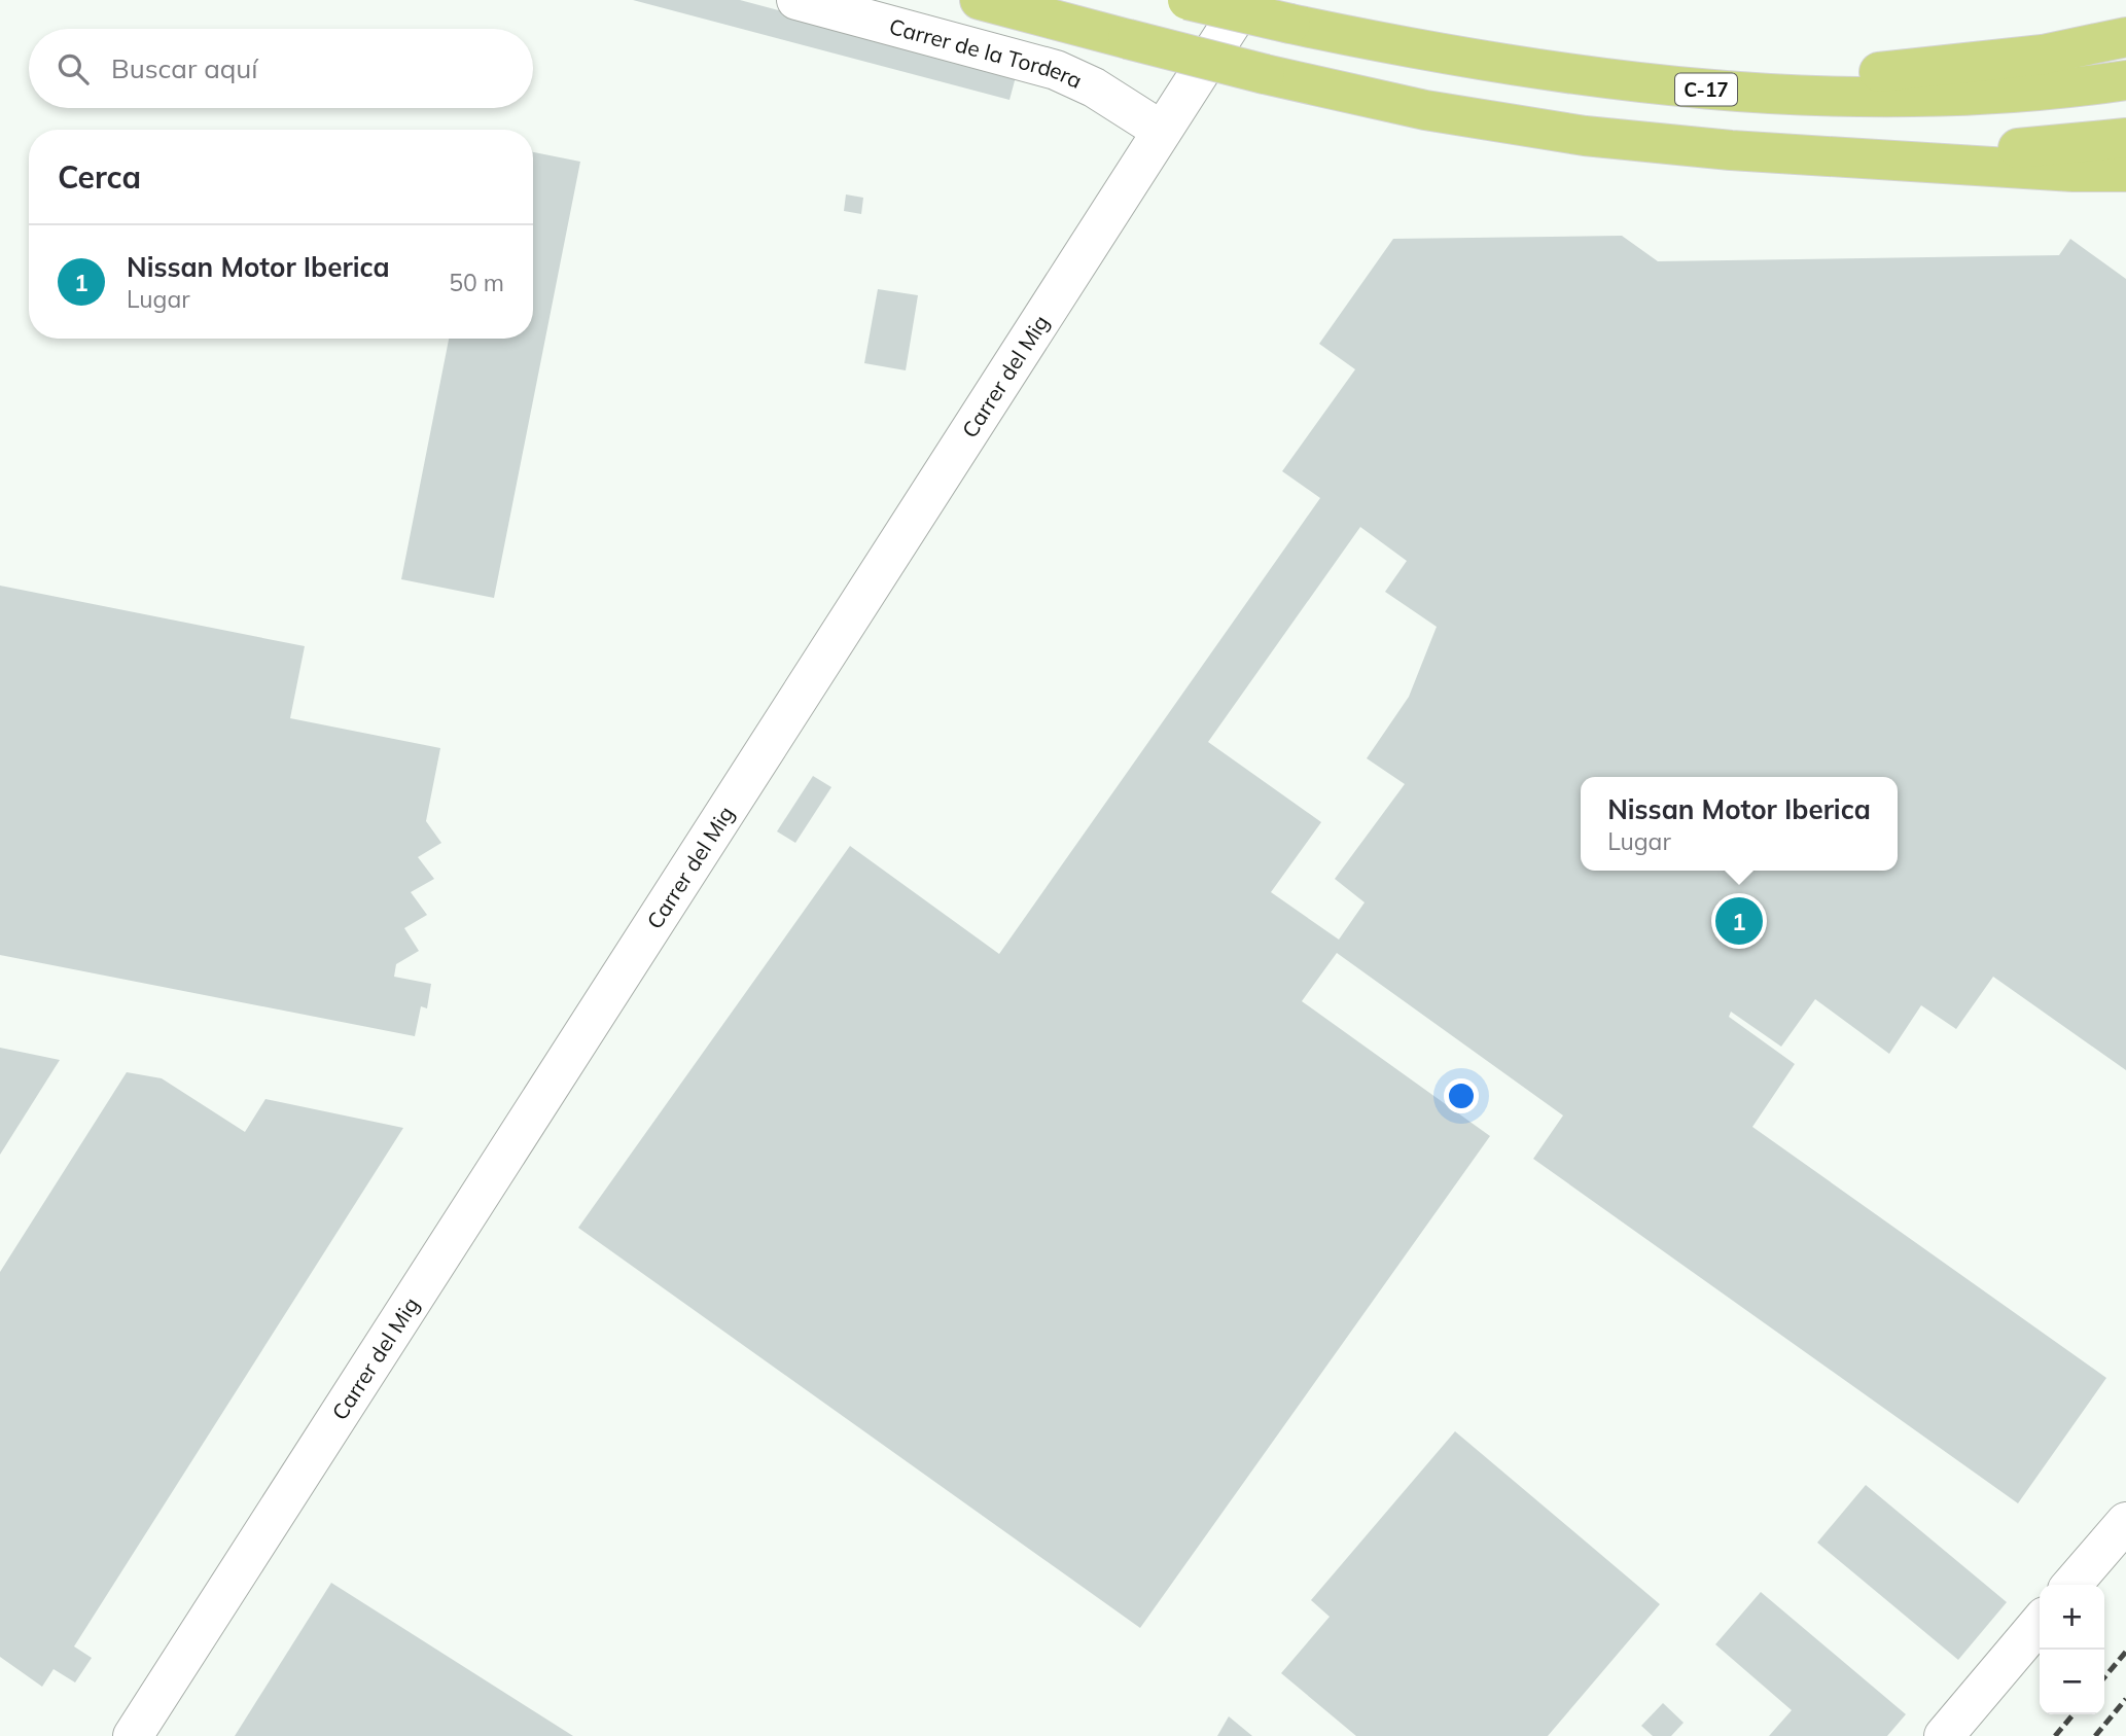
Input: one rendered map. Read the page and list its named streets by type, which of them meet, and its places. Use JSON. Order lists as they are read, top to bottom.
{
  "streets": {
    "highway": ["C-17"],
    "street": ["Carrer de la Tordera", "Carrer del Mig"]
  },
  "crossings": [
    ["Carrer de la Tordera", "Carrer del Mig"]
  ],
  "page": {
    "search": "Buscar aquí",
    "heading": "Cerca",
    "list": [
      {
        "mark": "1",
        "name": "Nissan Motor Iberica",
        "note": "Lugar",
        "value": "50 m"
      }
    ],
    "popup": ["Nissan Motor Iberica", "Lugar"],
    "pins": "1",
    "map_buttons": ["+", "−"]
  }
}
